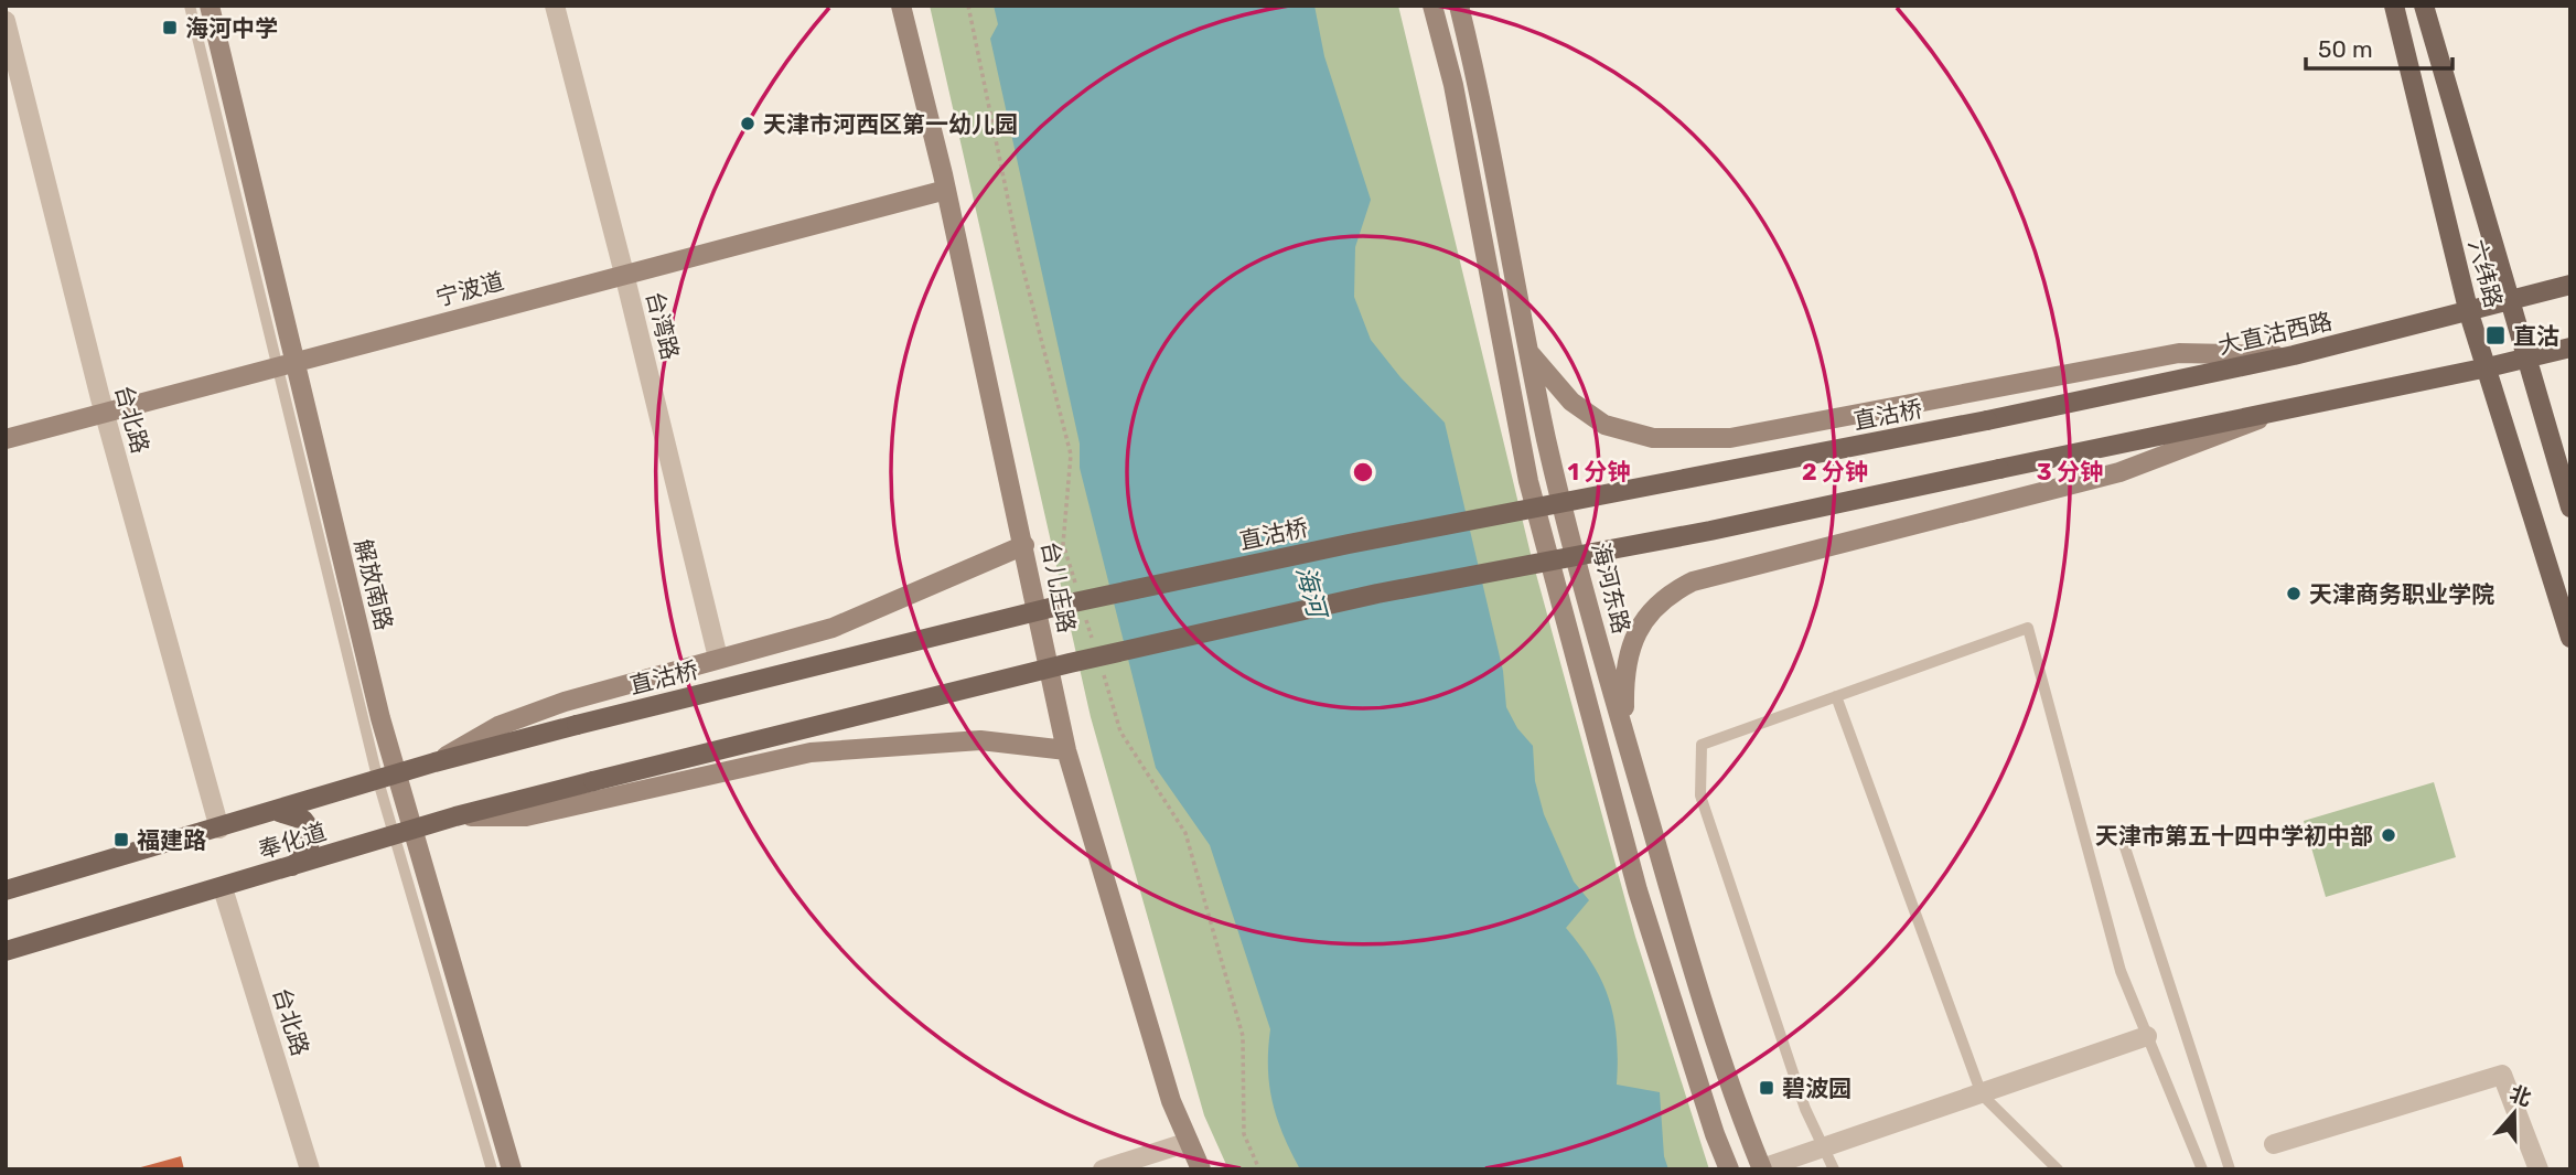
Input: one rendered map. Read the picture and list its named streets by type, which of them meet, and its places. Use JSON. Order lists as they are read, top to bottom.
{
  "streets": {
    "main road": [
      "六纬路",
      "宁波道",
      "大直沽西路",
      "直沽桥",
      "解放南路",
      "台儿庄路",
      "海河东路",
      "奉化道"
    ],
    "street": ["台湾路", "台北路"]
  },
  "crossings": [
    ["六纬路", "大直沽西路"],
    ["宁波道", "台湾路"],
    ["宁波道", "台北路"],
    ["宁波道", "解放南路"],
    ["宁波道", "台儿庄路"],
    ["大直沽西路", "直沽桥"],
    ["直沽桥", "奉化道"],
    ["台北路", "奉化道"],
    ["解放南路", "奉化道"]
  ],
  "water": ["海河"],
  "places": {
    "transit": [
      "海河中学",
      "直沽",
      "福建路",
      "碧波园"
    ],
    "other": ["天津市河西区第一幼儿园", "天津商务职业学院", "天津市第五十四中学初中部"]
  },
  "scale_bar": "50 m",
  "north": "top",
  "rings": ["1 分钟", "2 分钟", "3 分钟"]
}
